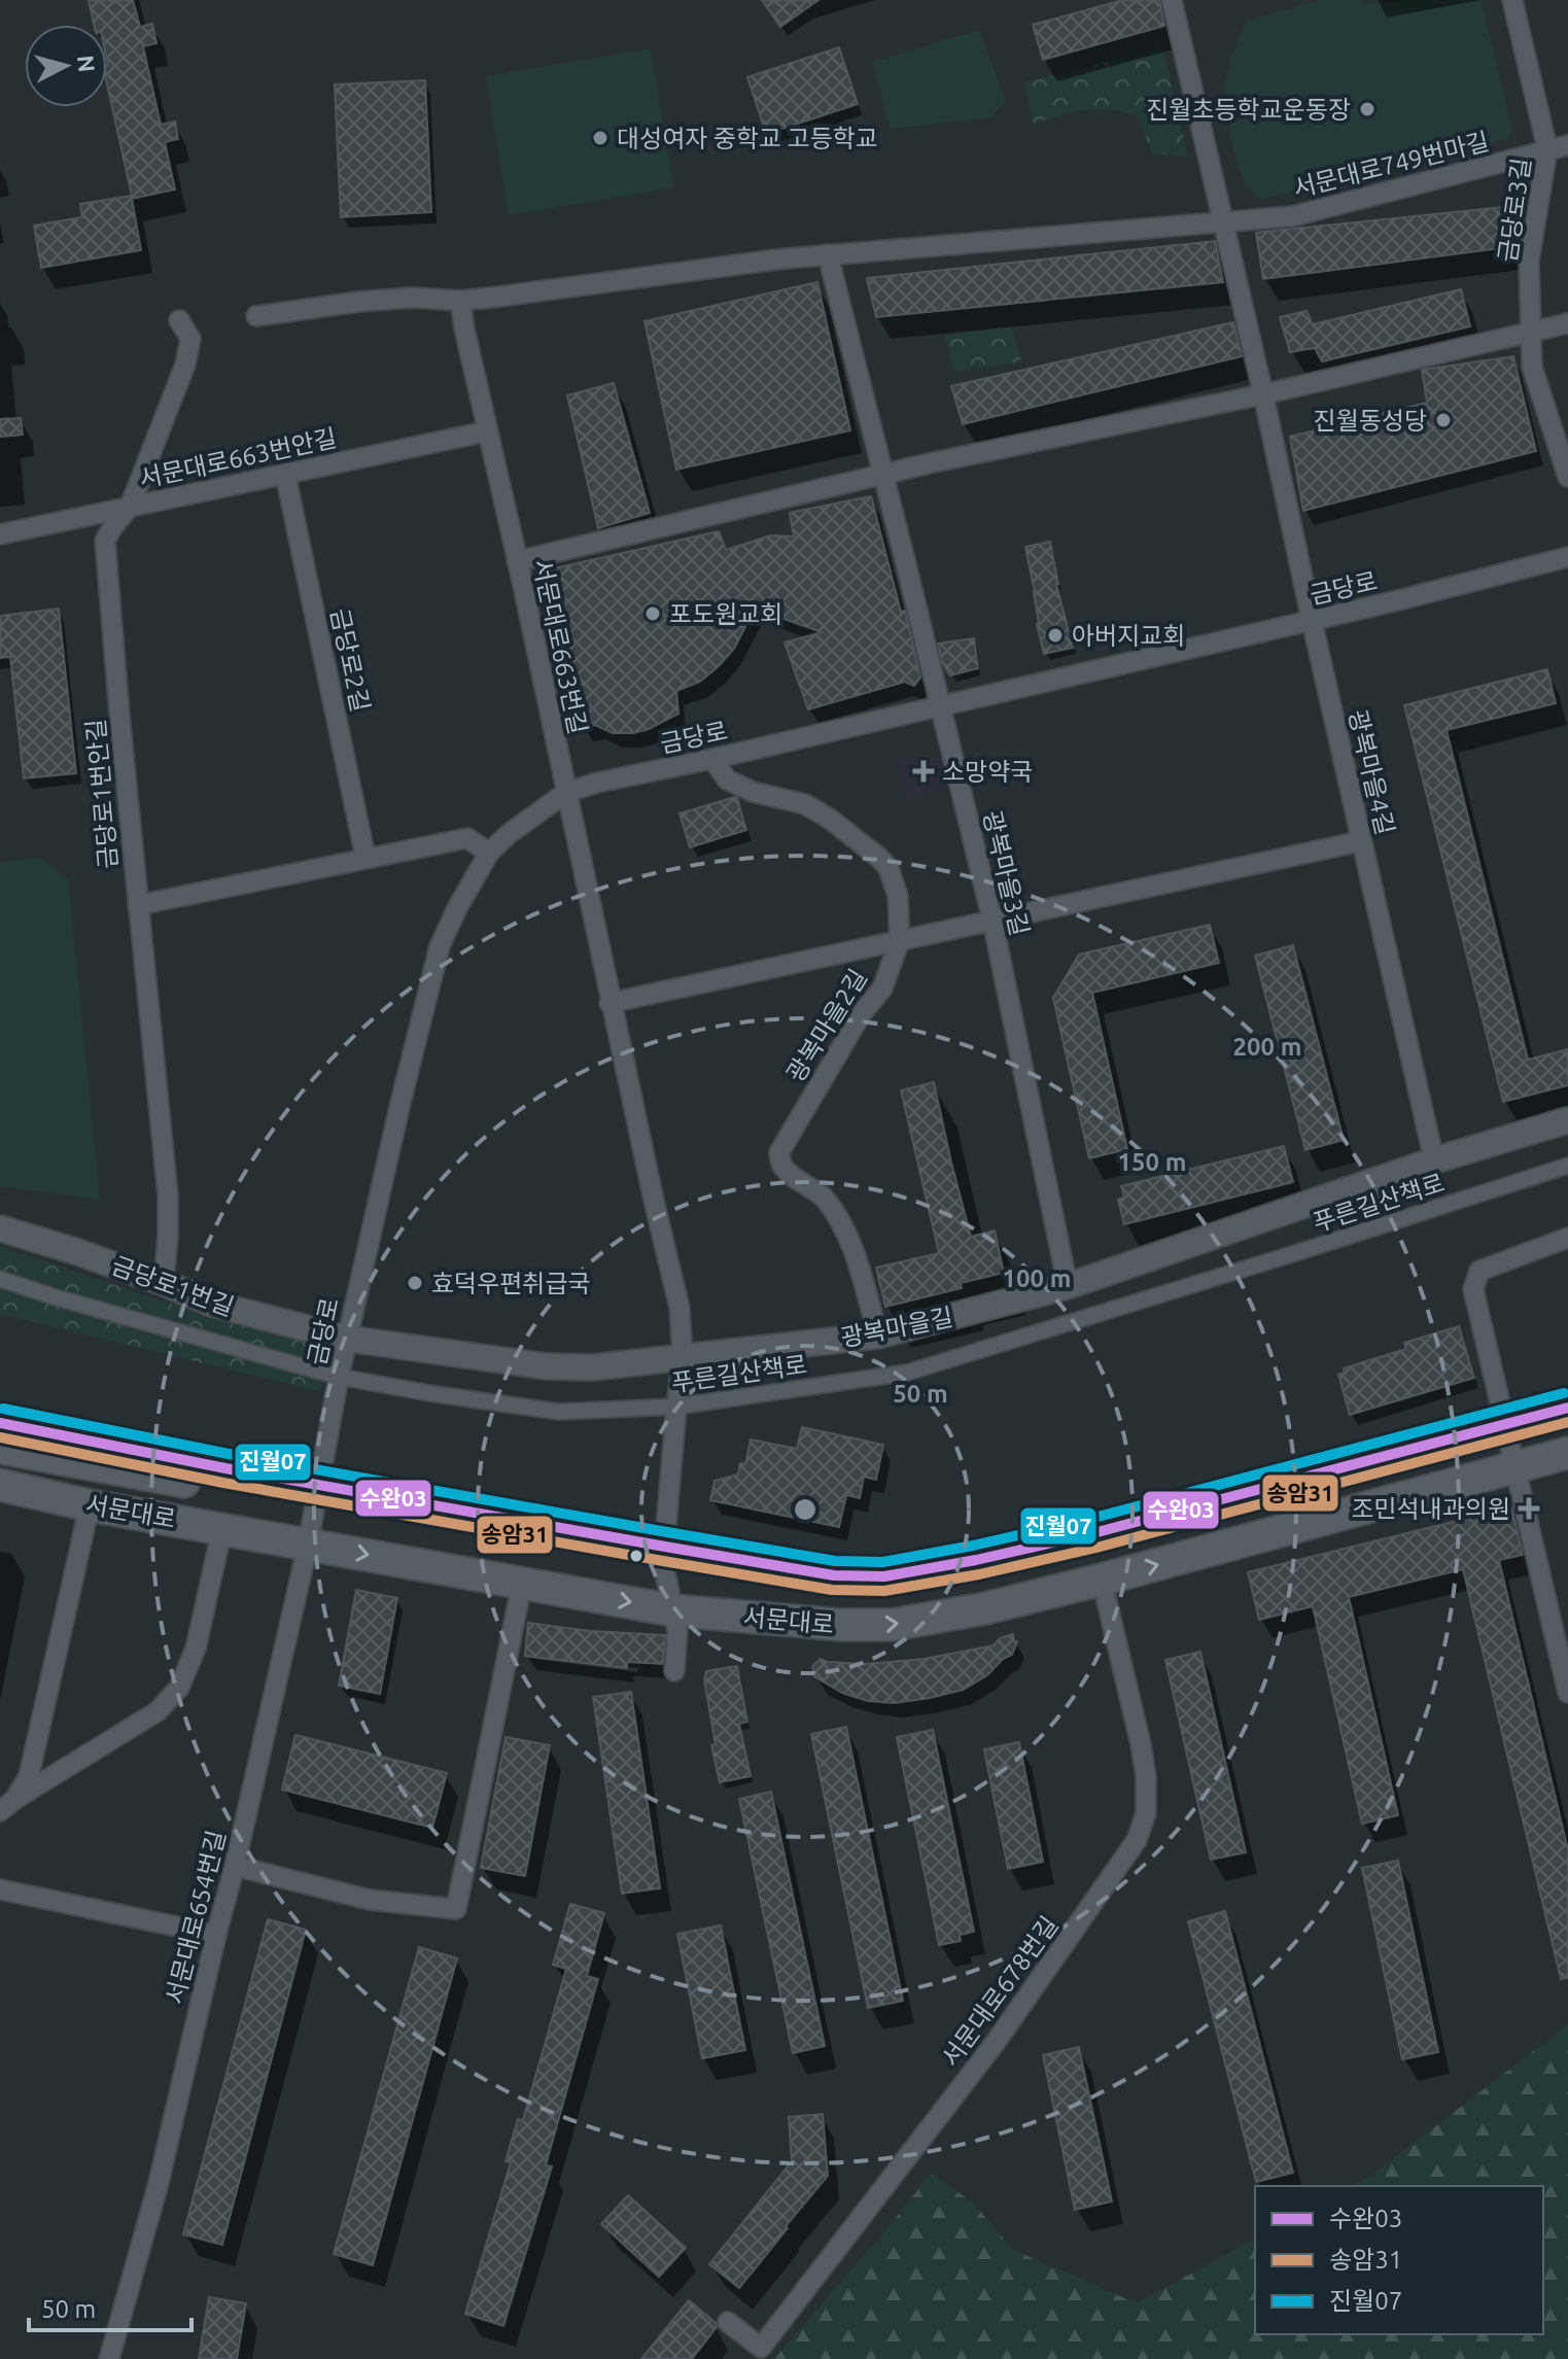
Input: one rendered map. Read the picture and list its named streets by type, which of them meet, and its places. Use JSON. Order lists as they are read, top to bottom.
{
  "streets": {
    "main road": ["서문대로"],
    "street": [
      "서문대로749번마길",
      "금당로3길",
      "서문대로663번안길",
      "금당로",
      "서문대로663번길",
      "금당로2길",
      "광복마을4길",
      "금당로1번안길",
      "광복마을3길",
      "광복마을2길",
      "푸른길산책로",
      "금당로1번길",
      "광복마을길",
      "서문대로654번길",
      "서문대로678번길"
    ]
  },
  "crossings": [
    ["서문대로749번마길", "금당로3길"],
    ["서문대로749번마길", "서문대로663번길"],
    ["서문대로749번마길", "광복마을4길"],
    ["서문대로749번마길", "광복마을3길"],
    ["서문대로663번안길", "서문대로663번길"],
    ["서문대로663번안길", "금당로2길"],
    ["서문대로663번안길", "금당로1번안길"],
    ["금당로", "서문대로663번길"],
    ["금당로", "광복마을4길"],
    ["금당로", "광복마을3길"],
    ["금당로", "광복마을2길"],
    ["금당로", "푸른길산책로"],
    ["금당로", "금당로1번길"],
    ["금당로", "광복마을길"],
    ["금당로", "서문대로"],
    ["금당로", "서문대로654번길"],
    ["서문대로663번길", "푸른길산책로"],
    ["서문대로663번길", "광복마을길"],
    ["서문대로663번길", "서문대로"],
    ["광복마을4길", "광복마을길"],
    ["금당로1번안길", "금당로1번길"],
    ["광복마을3길", "광복마을길"],
    ["광복마을2길", "광복마을길"],
    ["금당로1번길", "광복마을길"],
    ["서문대로", "서문대로654번길"],
    ["서문대로", "서문대로678번길"]
  ],
  "places": {
    "other": [
      "진월초등학교운동장",
      "대성여자 중학교 고등학교",
      "진월동성당",
      "포도원교회",
      "아버지교회",
      "효덕우편취급국"
    ],
    "health": ["소망약국", "조민석내과의원"]
  },
  "lines": ["transit line 진월07", "transit line 수완03", "transit line 송암31"],
  "legend": ["수완03", "송암31", "진월07"],
  "scale_bar": "50 m",
  "north": "right",
  "rings": [
    "200 m",
    "150 m",
    "100 m",
    "50 m"
  ]
}
